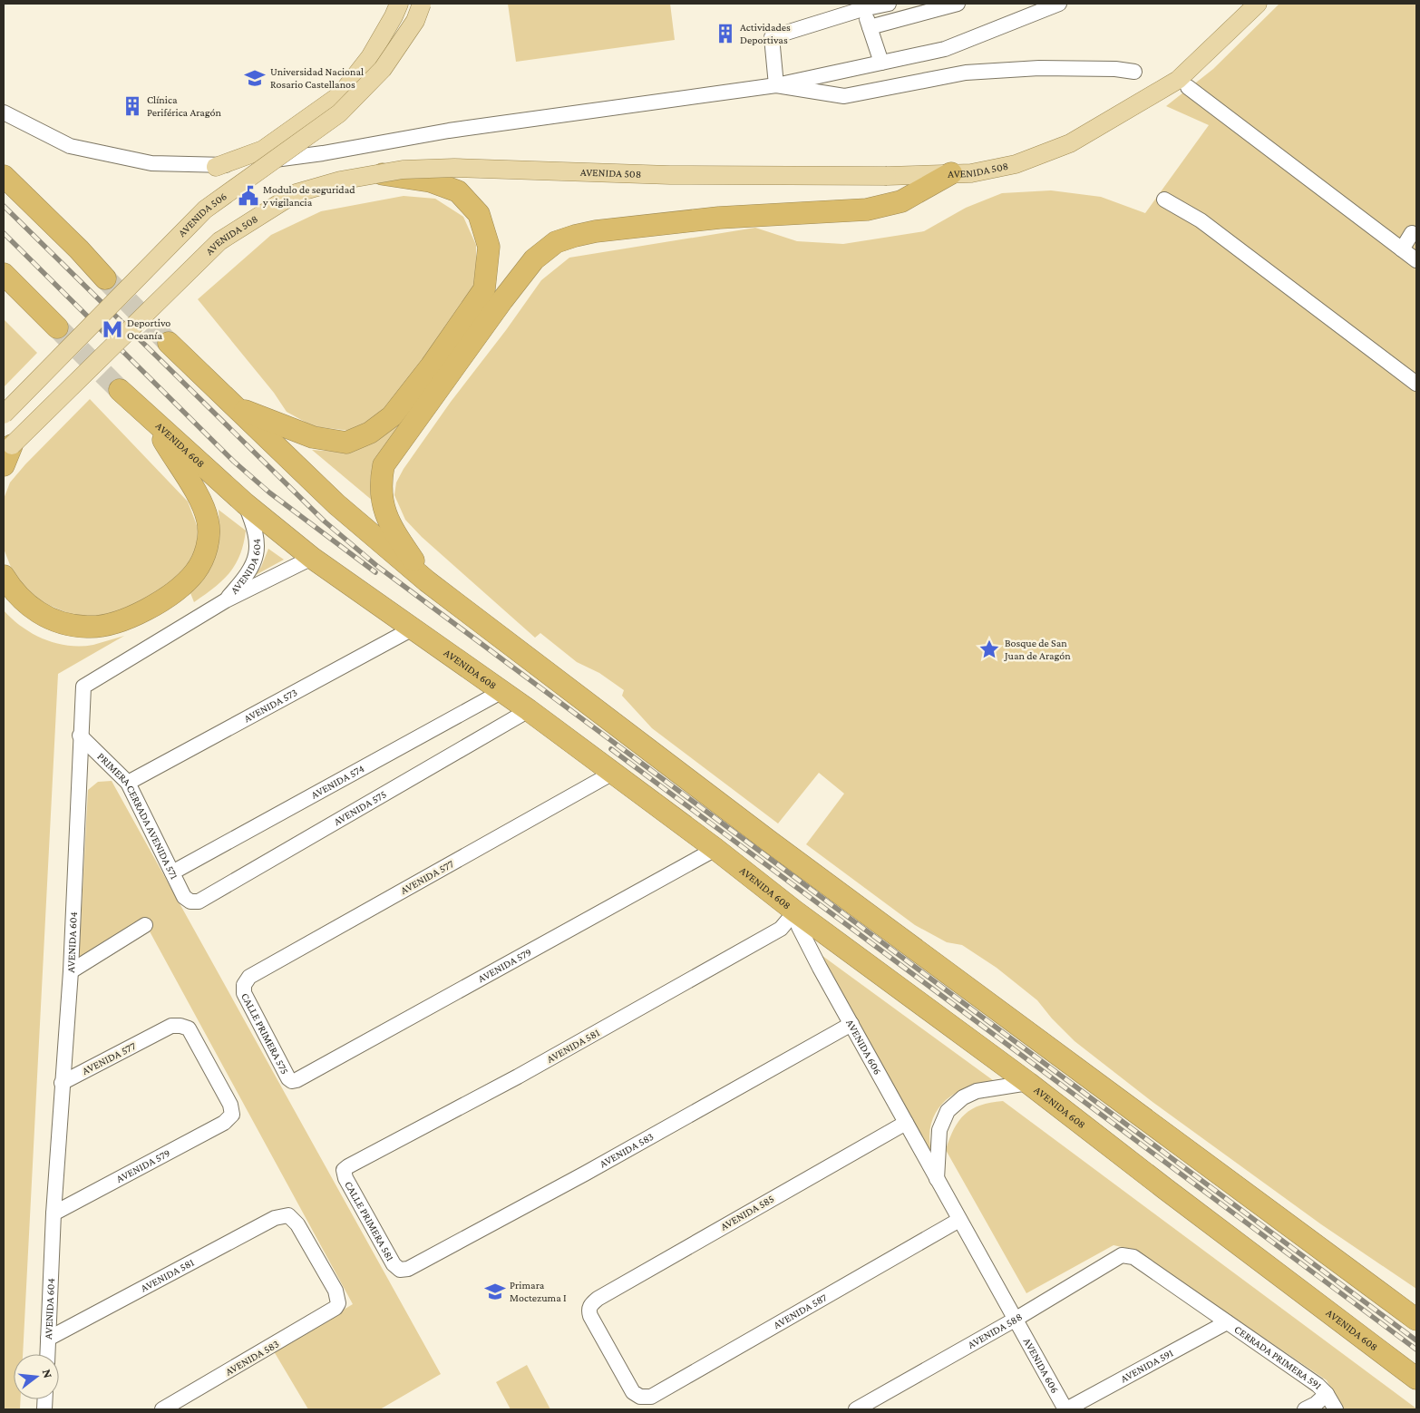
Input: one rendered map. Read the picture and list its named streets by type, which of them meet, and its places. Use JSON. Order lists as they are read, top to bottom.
{
  "streets": {
    "highway": ["AVENIDA 608"],
    "main road": ["AVENIDA 508", "AVENIDA 506"],
    "street": [
      "AVENIDA 604",
      "AVENIDA 573",
      "AVENIDA 574",
      "AVENIDA 575",
      "PRIMERA CERRADA AVENIDA 571",
      "AVENIDA 577",
      "AVENIDA 579",
      "CALLE PRIMERA 575",
      "AVENIDA 581",
      "AVENIDA 606",
      "AVENIDA 583",
      "AVENIDA 585",
      "CALLE PRIMERA 581",
      "AVENIDA 587",
      "AVENIDA 588",
      "CERRADA PRIMERA 591",
      "AVENIDA 591"
    ]
  },
  "crossings": [
    ["AVENIDA 608", "AVENIDA 604"],
    ["AVENIDA 608", "AVENIDA 573"],
    ["AVENIDA 608", "AVENIDA 574"],
    ["AVENIDA 608", "AVENIDA 575"],
    ["AVENIDA 608", "AVENIDA 577"],
    ["AVENIDA 608", "AVENIDA 579"],
    ["AVENIDA 608", "AVENIDA 581"],
    ["AVENIDA 608", "AVENIDA 606"],
    ["AVENIDA 604", "PRIMERA CERRADA AVENIDA 571"],
    ["AVENIDA 604", "AVENIDA 577"],
    ["AVENIDA 604", "AVENIDA 579"],
    ["AVENIDA 604", "AVENIDA 581"],
    ["AVENIDA 573", "PRIMERA CERRADA AVENIDA 571"],
    ["AVENIDA 574", "PRIMERA CERRADA AVENIDA 571"],
    ["AVENIDA 575", "PRIMERA CERRADA AVENIDA 571"],
    ["AVENIDA 577", "AVENIDA 579"],
    ["AVENIDA 577", "CALLE PRIMERA 575"],
    ["AVENIDA 579", "CALLE PRIMERA 575"],
    ["AVENIDA 581", "AVENIDA 606"],
    ["AVENIDA 581", "AVENIDA 583"],
    ["AVENIDA 581", "CALLE PRIMERA 581"],
    ["AVENIDA 606", "AVENIDA 583"],
    ["AVENIDA 606", "AVENIDA 585"],
    ["AVENIDA 606", "AVENIDA 587"],
    ["AVENIDA 606", "AVENIDA 588"],
    ["AVENIDA 606", "AVENIDA 591"],
    ["AVENIDA 583", "CALLE PRIMERA 581"],
    ["AVENIDA 585", "AVENIDA 587"],
    ["AVENIDA 588", "CERRADA PRIMERA 591"],
    ["CERRADA PRIMERA 591", "AVENIDA 591"]
  ],
  "places": {
    "building": ["Actividades Deportivas", "Clínica Periférica Aragón"],
    "school or university": ["Universidad Nacional Rosario Castellanos", "Primara Moctezuma I"],
    "public building": ["Modulo de seguridad y vigilancia"],
    "metro station": ["Deportivo Oceanía"],
    "place": ["Bosque de San Juan de Aragón"]
  },
  "north": "right"
}
